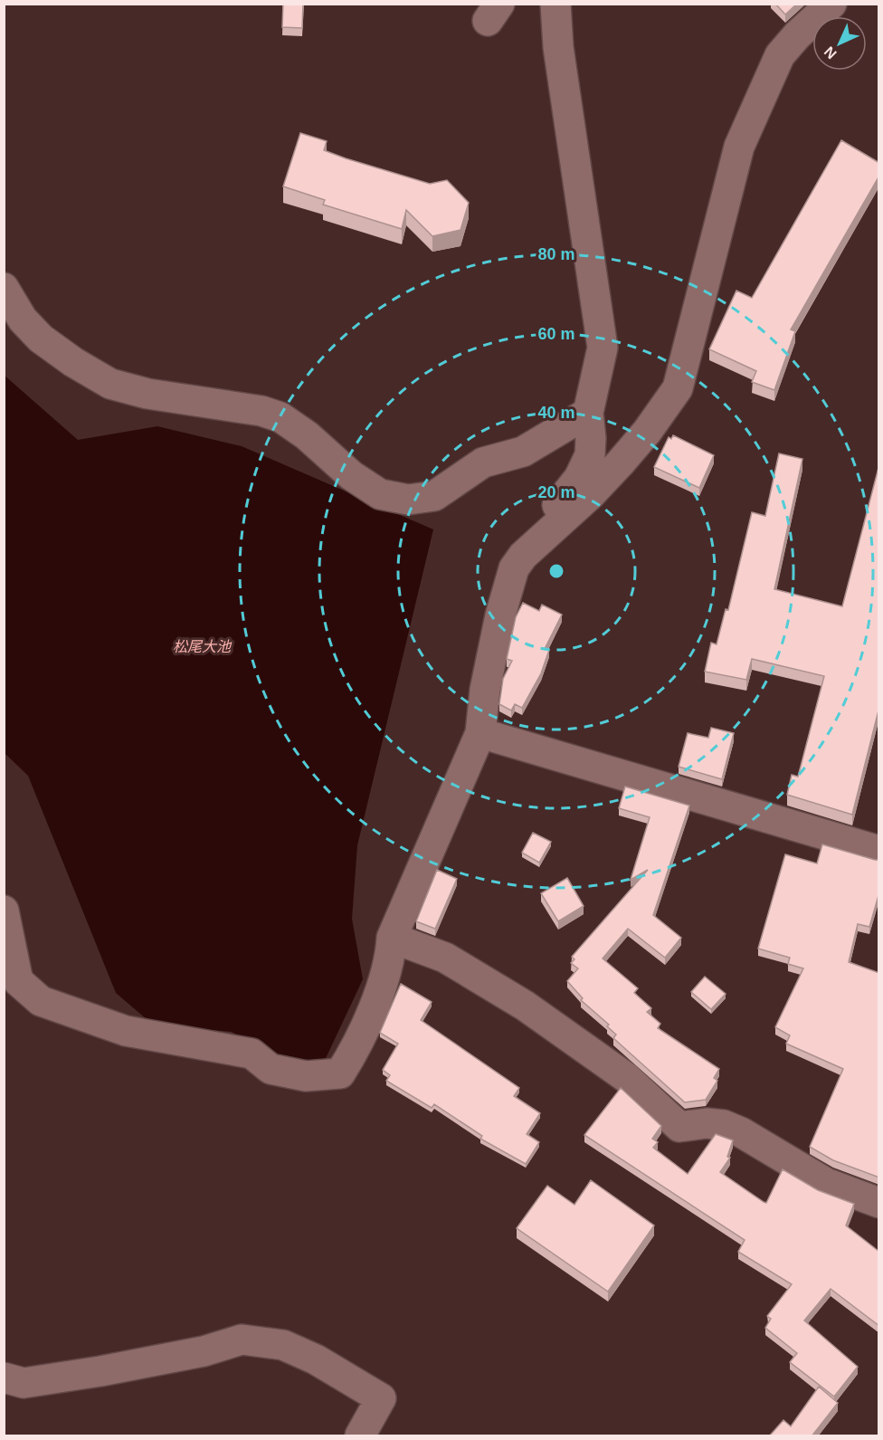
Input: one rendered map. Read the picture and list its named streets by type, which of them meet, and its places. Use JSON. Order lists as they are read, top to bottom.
{
  "water": ["松尾大池"],
  "north": "bottom left",
  "rings": [
    "80 m",
    "60 m",
    "40 m",
    "20 m"
  ]
}
